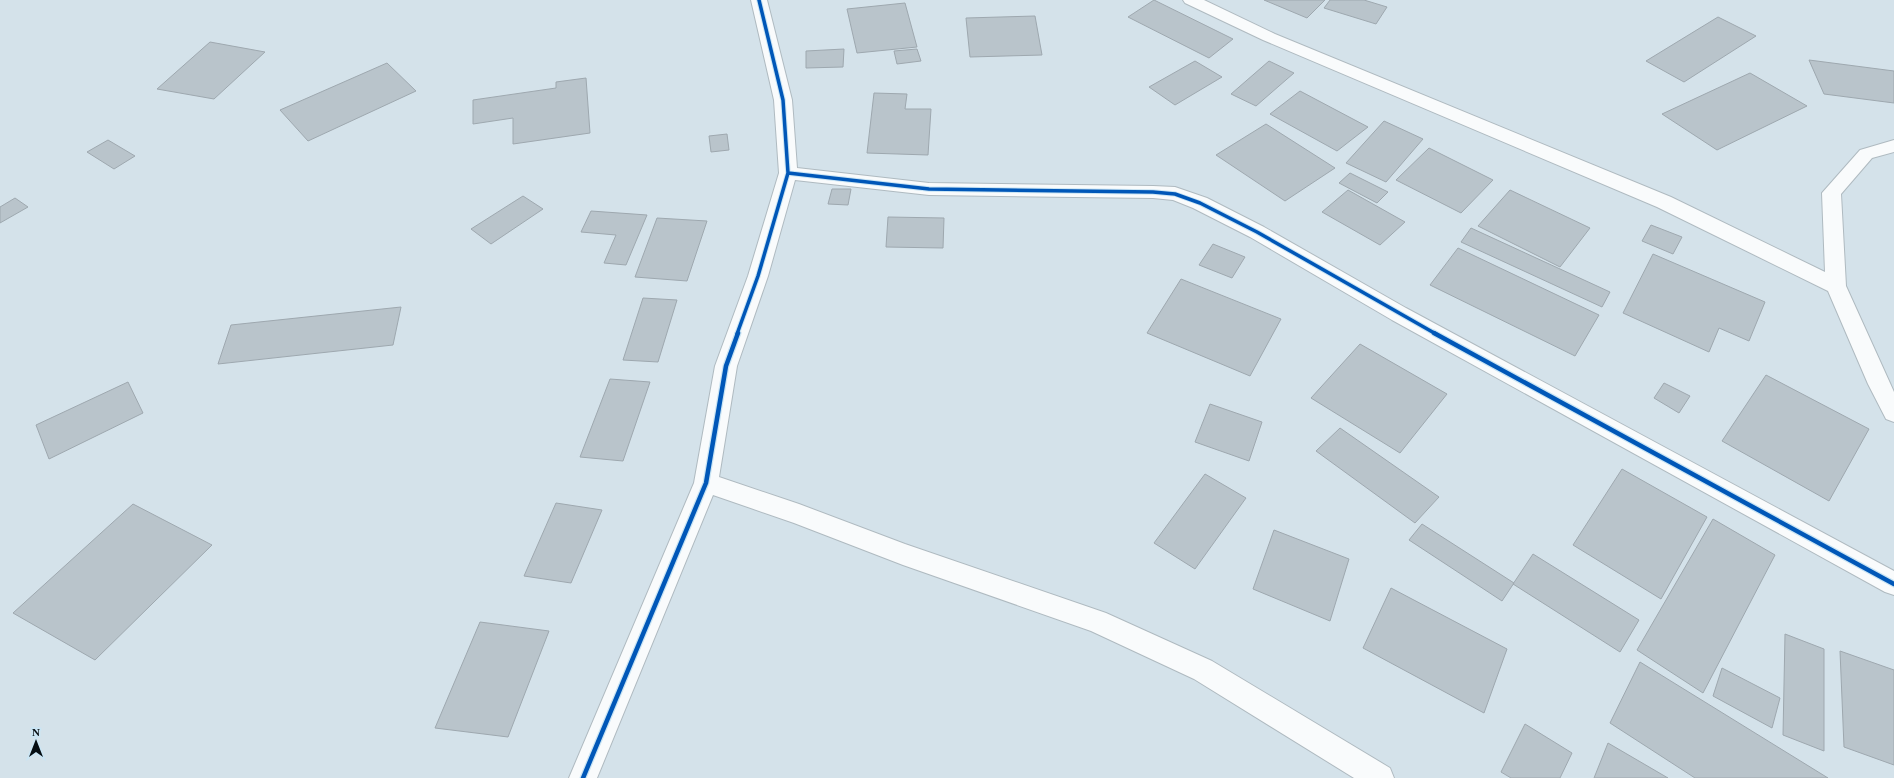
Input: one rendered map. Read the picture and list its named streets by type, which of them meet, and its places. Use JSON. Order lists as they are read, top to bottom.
{
  "north": "top"
}
